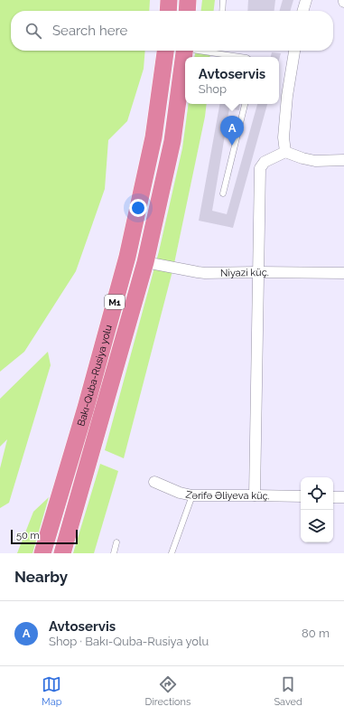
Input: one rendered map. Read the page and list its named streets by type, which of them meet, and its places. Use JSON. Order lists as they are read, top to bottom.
{
  "streets": {
    "highway": ["M1", "Bakı-Quba-Rusiya yolu"],
    "street": ["Niyazi küç.", "Zərifə Əliyeva küç."]
  },
  "crossings": [
    ["Niyazi küç.", "Bakı-Quba-Rusiya yolu"]
  ],
  "scale_bar": "50 m",
  "page": {
    "search": "Search here",
    "popup": ["Avtoservis", "Shop"],
    "pins": "A",
    "scale": "50 m",
    "heading": "Nearby",
    "list": [
      {
        "mark": "A",
        "name": "Avtoservis",
        "note": "Shop · Bakı-Quba-Rusiya yolu",
        "value": "80 m"
      }
    ],
    "nav": ["Map", "Directions", "Saved"]
  }
}
